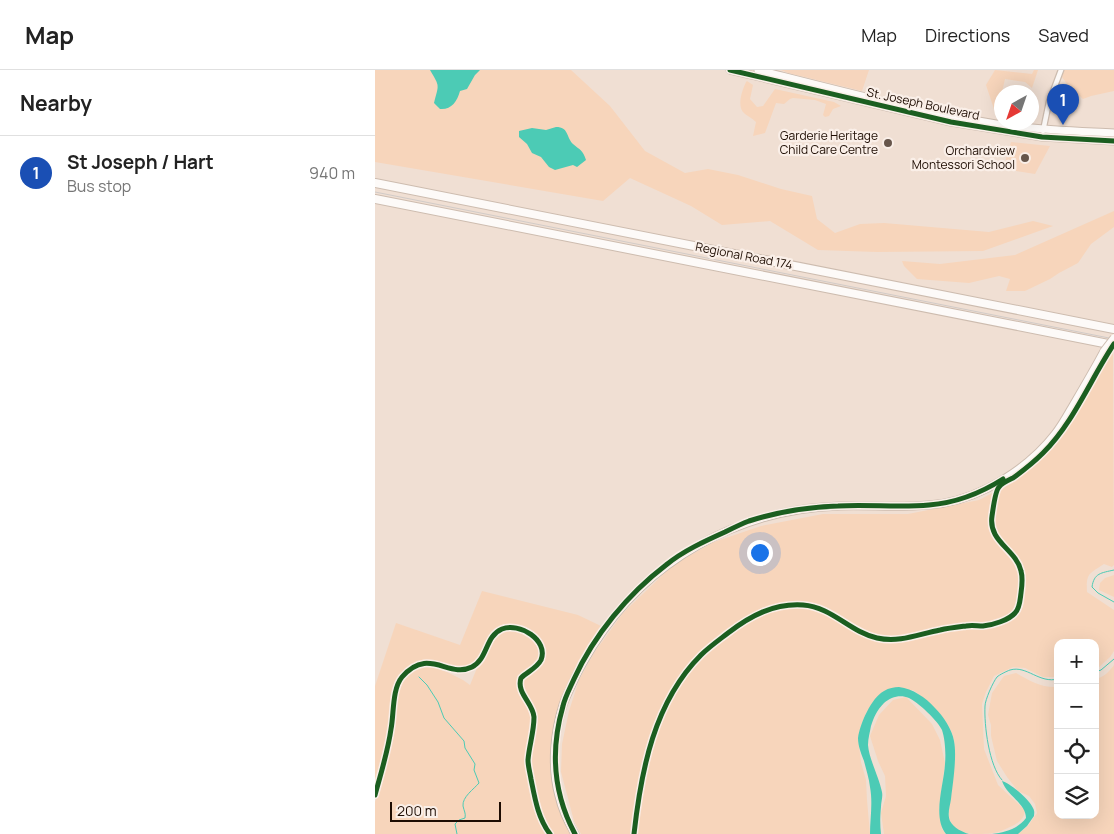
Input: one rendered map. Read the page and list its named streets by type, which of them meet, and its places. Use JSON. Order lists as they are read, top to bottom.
{
  "streets": {
    "highway": ["Regional Road 174"],
    "main road": ["St. Joseph Boulevard"]
  },
  "places": ["Garderie Heritage Child Care Centre", "Orchardview Montessori School"],
  "scale_bar": "200 m",
  "north": "bottom left",
  "page": {
    "header": "Map",
    "nav": ["Map", "Directions", "Saved"],
    "heading": "Nearby",
    "pins": "1",
    "list": [
      {
        "mark": "1",
        "name": "St Joseph / Hart",
        "note": "Bus stop",
        "value": "940 m"
      }
    ],
    "map_buttons": ["+", "−"],
    "scale": "200 m"
  }
}
